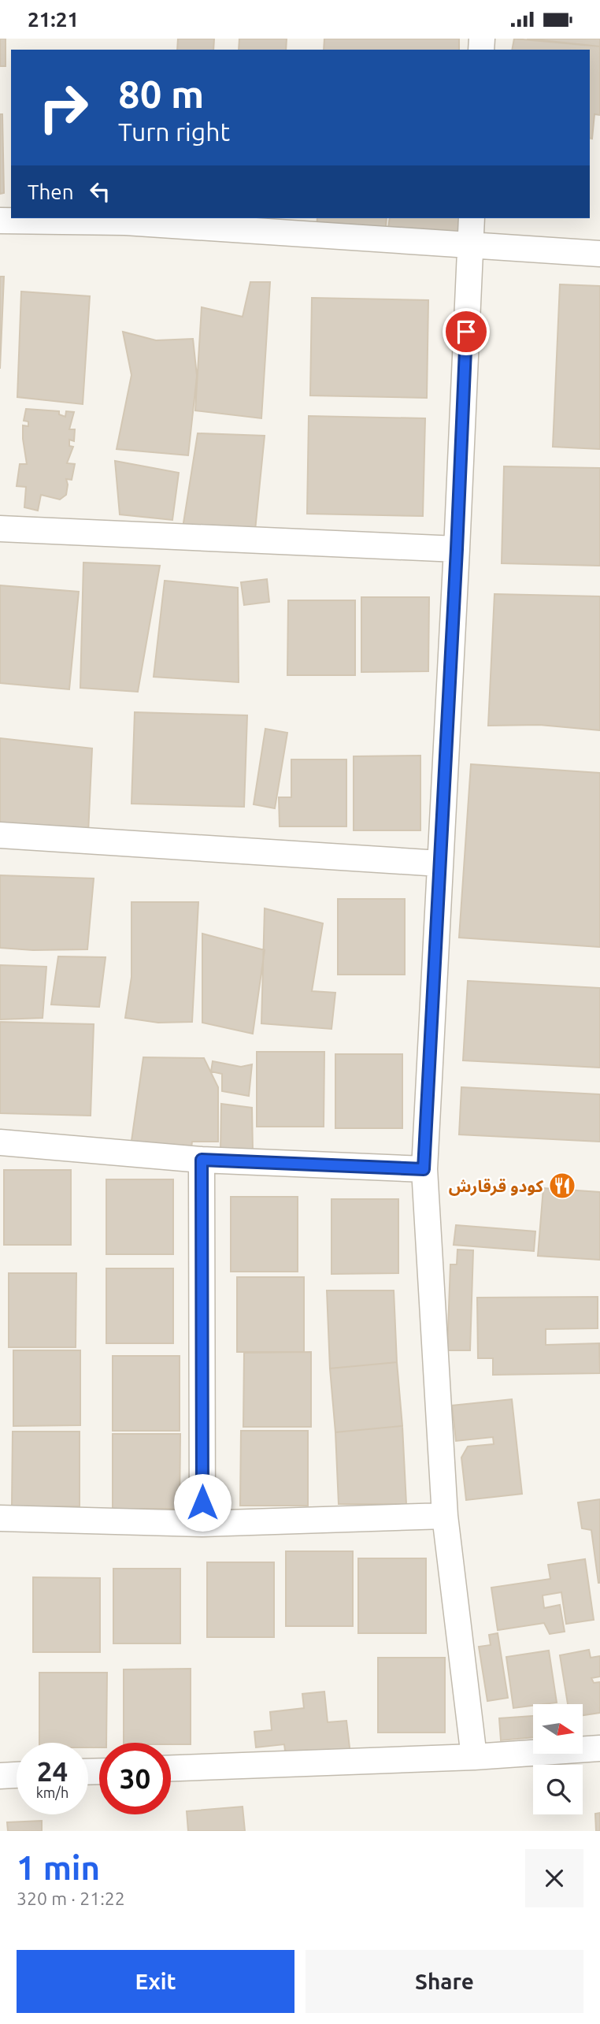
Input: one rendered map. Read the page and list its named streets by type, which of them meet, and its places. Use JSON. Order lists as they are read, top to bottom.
{
  "places": {
    "restaurant": ["كودو قرقارش"]
  },
  "north": "right",
  "page": {
    "status": "21:21",
    "turn": ["80 m", "Turn right"],
    "then": "Then",
    "speed": "24 km/h",
    "limit": "30",
    "heading": ["1 min", "320 m · 21:22"],
    "buttons": ["Exit", "Share"]
  }
}
